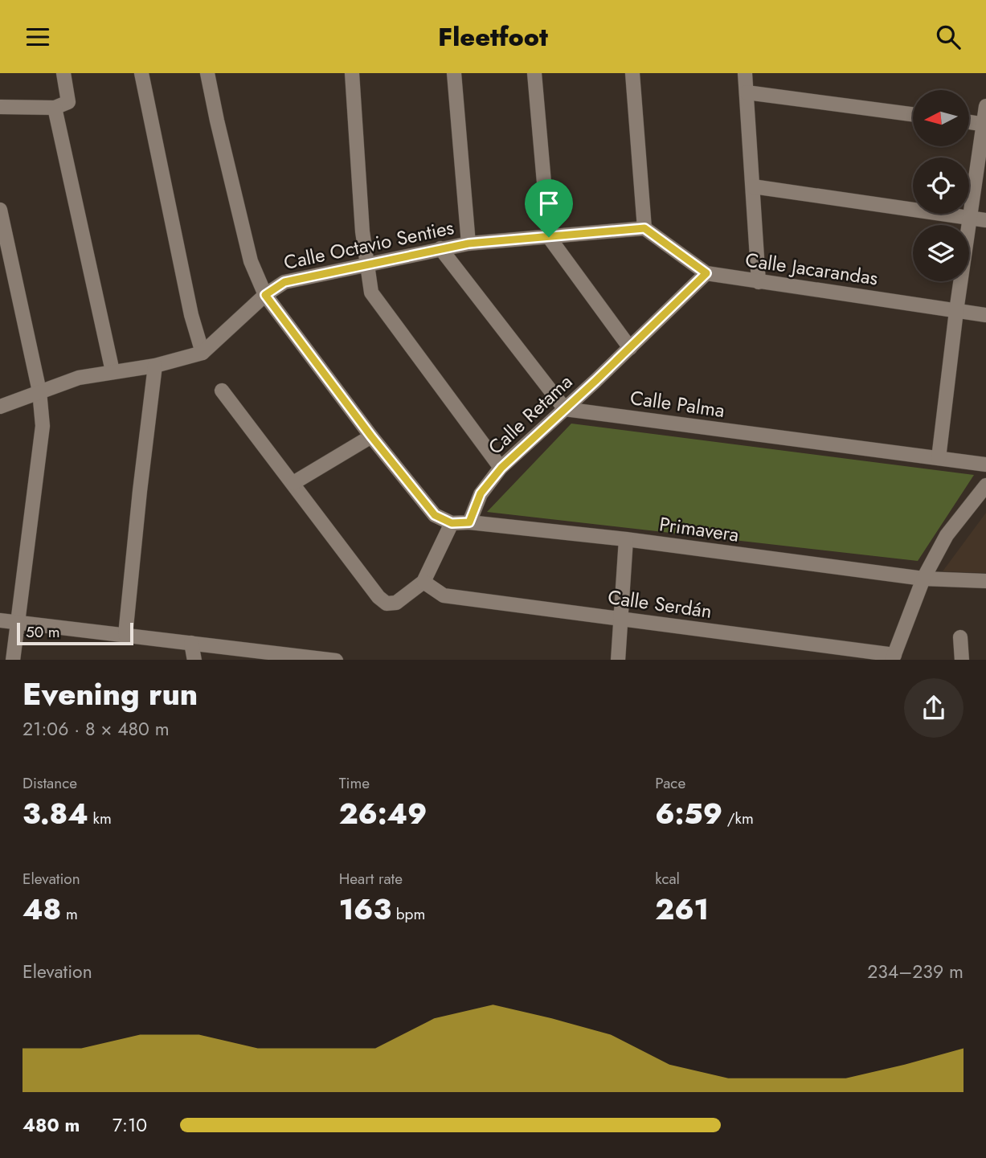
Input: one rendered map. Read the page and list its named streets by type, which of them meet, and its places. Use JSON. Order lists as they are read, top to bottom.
{
  "streets": {
    "street": [
      "Calle Octavio Senties",
      "Calle Jacarandas",
      "Calle Palma",
      "Calle Retama",
      "Primavera",
      "Calle Serdán"
    ]
  },
  "crossings": [
    ["Calle Octavio Senties", "Calle Jacarandas"],
    ["Calle Jacarandas", "Calle Retama"],
    ["Calle Palma", "Calle Retama"],
    ["Calle Retama", "Primavera"]
  ],
  "scale_bar": "50 m",
  "north": "left",
  "page": {
    "header": "Fleetfoot",
    "scale": "50 m",
    "heading": ["Evening run", "21:06 · 8 × 480 m"],
    "stats": [
      ["Distance", "3.84 km"],
      ["Time", "26:49"],
      ["Pace", "6:59 /km"],
      ["Elevation", "48 m"],
      ["Heart rate", "163 bpm"],
      ["kcal", "261"]
    ],
    "chart": ["Elevation", "234–239 m"],
    "list": [
      {
        "name": "480 m",
        "note": "7:10"
      }
    ]
  }
}
